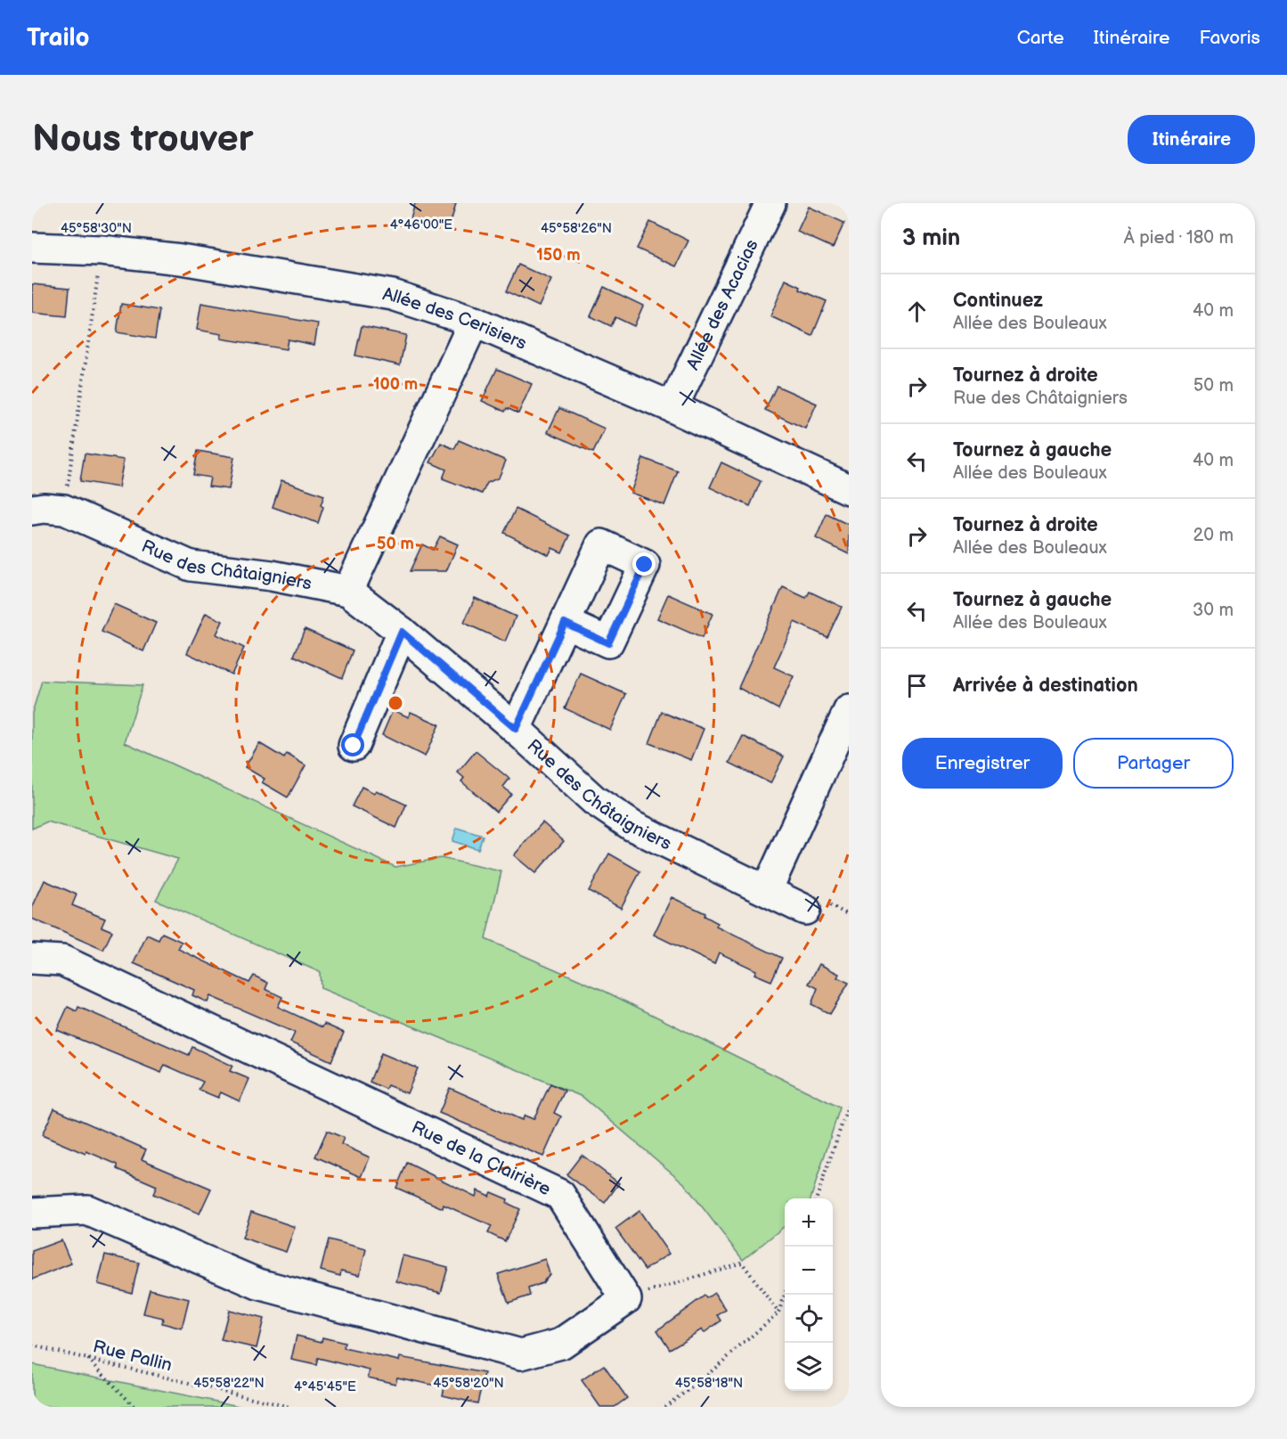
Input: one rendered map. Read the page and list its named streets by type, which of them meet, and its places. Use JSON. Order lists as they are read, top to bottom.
{
  "streets": {
    "street": [
      "Allée des Acacias",
      "Allée des Cerisiers",
      "Rue des Châtaigniers",
      "Rue de la Clairière"
    ],
    "path": ["Rue Pallin"]
  },
  "crossings": [
    ["Allée des Acacias", "Allée des Cerisiers"]
  ],
  "page": {
    "header": "Trailo",
    "nav": ["Carte", "Itinéraire", "Favoris"],
    "buttons": [
      "Itinéraire",
      ["Enregistrer", "Partager"]
    ],
    "title": "Nous trouver",
    "heading": ["3 min", "À pied · 180 m"],
    "list": [
      ["Continuez", "Allée des Bouleaux", "40 m"],
      ["Tournez à droite", "Rue des Châtaigniers", "50 m"],
      ["Tournez à gauche", "Allée des Bouleaux", "40 m"],
      ["Tournez à droite", "Allée des Bouleaux", "20 m"],
      ["Tournez à gauche", "Allée des Bouleaux", "30 m"],
      "Arrivée à destination"
    ],
    "map_buttons": ["+", "−"]
  },
  "coordinates": [
    "4°46'00\"E",
    "45°58'30\"N",
    "45°58'26\"N",
    "45°58'22\"N",
    "45°58'20\"N",
    "45°58'18\"N",
    "4°45'45\"E"
  ],
  "rings": ["150 m", "100 m", "50 m"]
}
